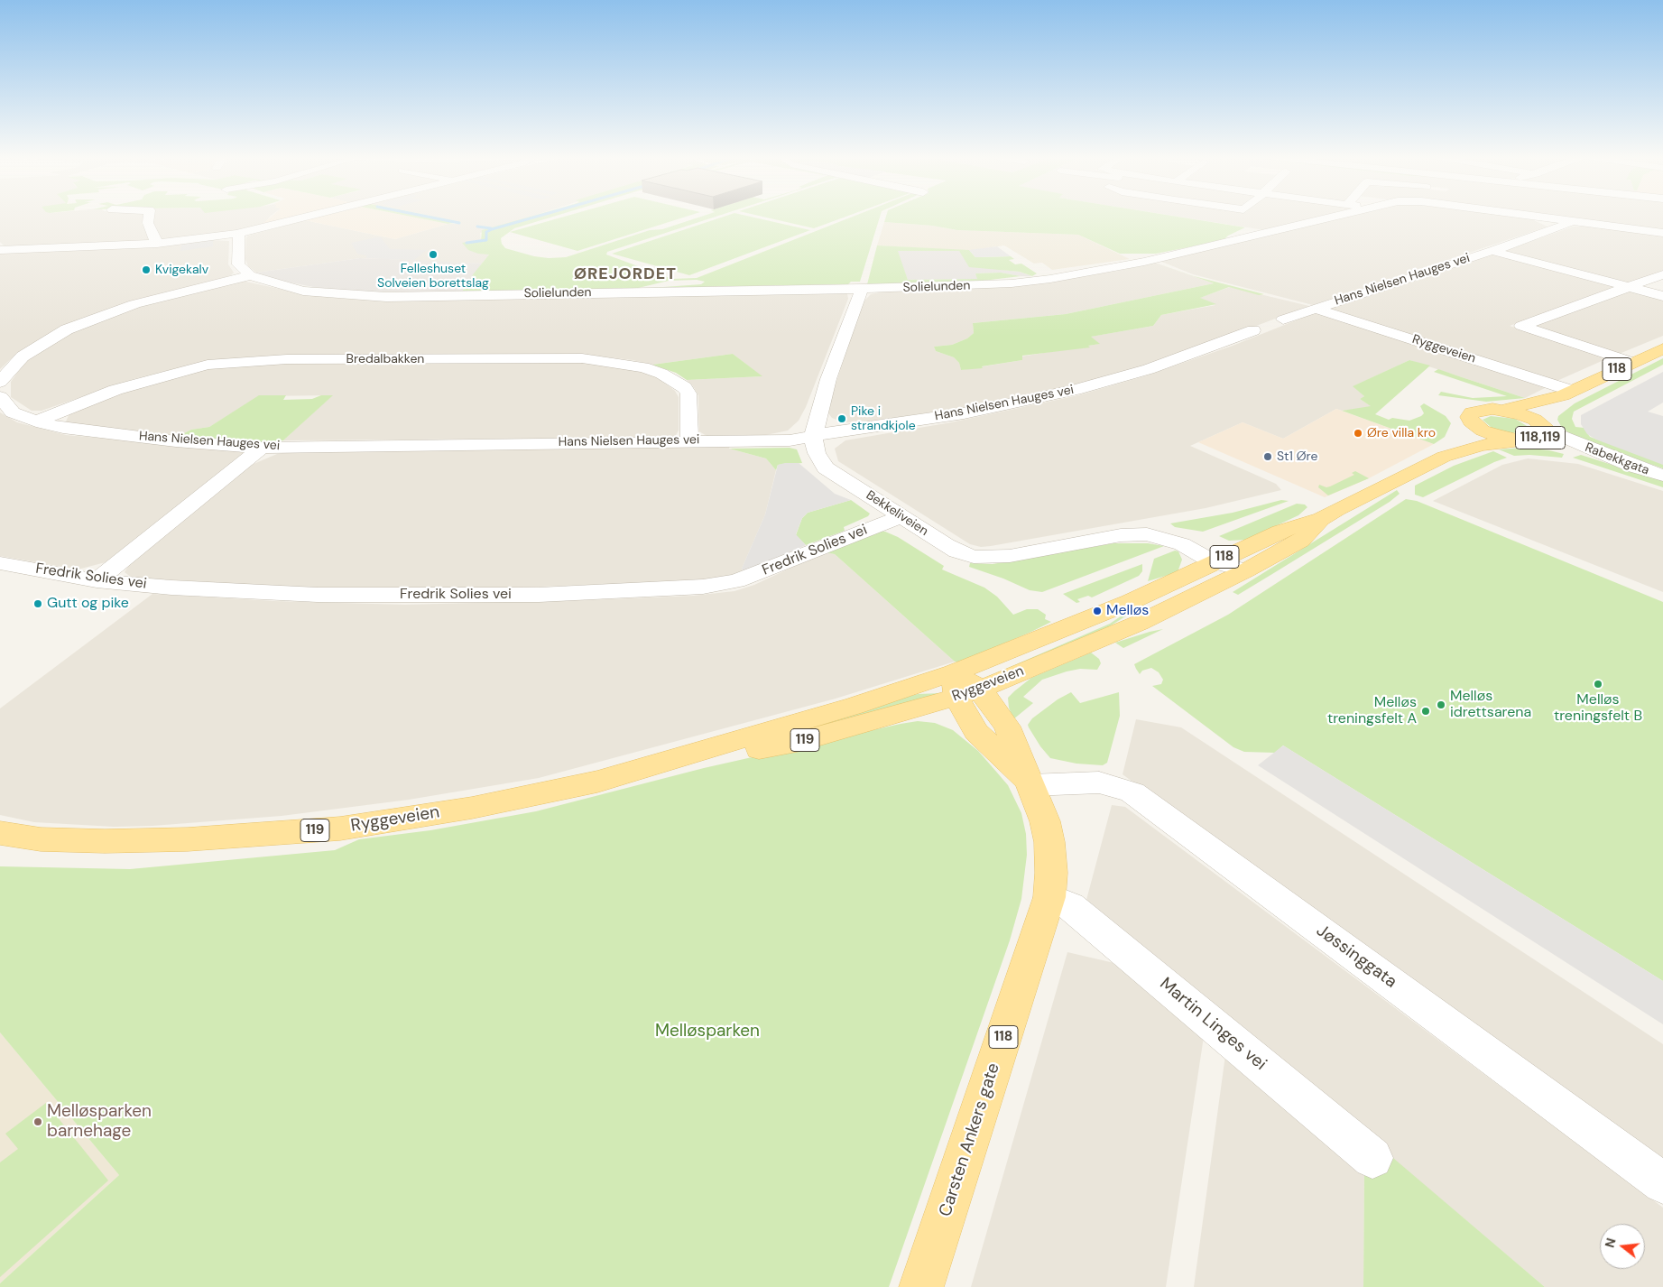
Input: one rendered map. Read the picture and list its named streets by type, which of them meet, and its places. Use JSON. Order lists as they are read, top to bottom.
{
  "streets": {
    "main road": [
      "Ryggeveien",
      "118",
      "118,119",
      "119",
      "Carsten Ankers gate"
    ],
    "street": [
      "Hans Nielsen Hauges vei",
      "Solielunden",
      "Bredalbakken",
      "Rabekkgata",
      "Bekkeliveien",
      "Fredrik Solies vei",
      "Jøssinggata",
      "Martin Linges vei"
    ]
  },
  "crossings": [
    ["Hans Nielsen Hauges vei", "Solielunden"],
    ["Hans Nielsen Hauges vei", "Ryggeveien"],
    ["Hans Nielsen Hauges vei", "Bredalbakken"],
    ["Hans Nielsen Hauges vei", "Bekkeliveien"],
    ["Ryggeveien", "118"],
    ["Ryggeveien", "118,119"],
    ["Ryggeveien", "Bekkeliveien"],
    ["Ryggeveien", "Carsten Ankers gate"],
    ["118", "118,119"],
    ["118", "Rabekkgata"],
    ["118,119", "Rabekkgata"],
    ["Bekkeliveien", "Fredrik Solies vei"],
    ["Jøssinggata", "Carsten Ankers gate"],
    ["Martin Linges vei", "Carsten Ankers gate"]
  ],
  "districts": ["ØREJORDET"],
  "parks": ["Melløsparken"],
  "places": [
    "Felleshuset Solveien borettslag",
    "Kvigekalv",
    "Pike i strandkjole",
    "Øre villa kro",
    "St1 Øre",
    "Gutt og pike",
    "Melløs",
    "Melløs treningsfelt B",
    "Melløs idrettsarena",
    "Melløs treningsfelt A",
    "Melløsparken barnehage"
  ],
  "north": "left"
}
